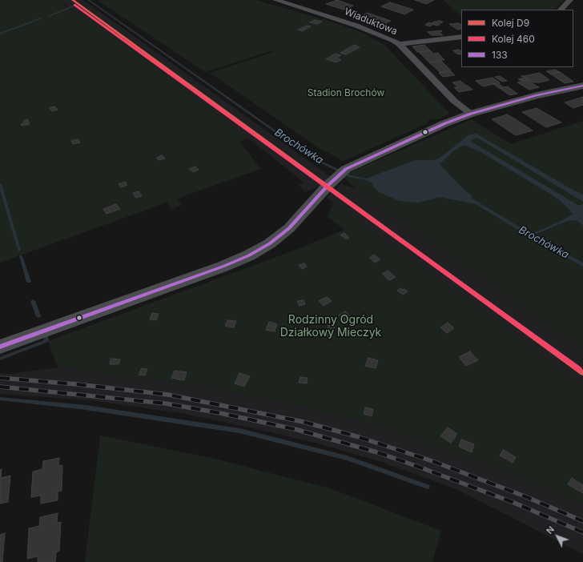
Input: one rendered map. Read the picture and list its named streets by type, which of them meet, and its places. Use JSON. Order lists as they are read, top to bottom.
{
  "streets": {
    "street": ["Wiaduktowa"]
  },
  "water": ["Brochówka"],
  "parks": ["Stadion Brochów", "Rodzinny Ogród Działkowy Mieczyk"],
  "lines": ["rail line D9", "rail line 460", "transit line 133"],
  "legend": ["Kolej D9", "Kolej 460", "133"],
  "north": "top left"
}
